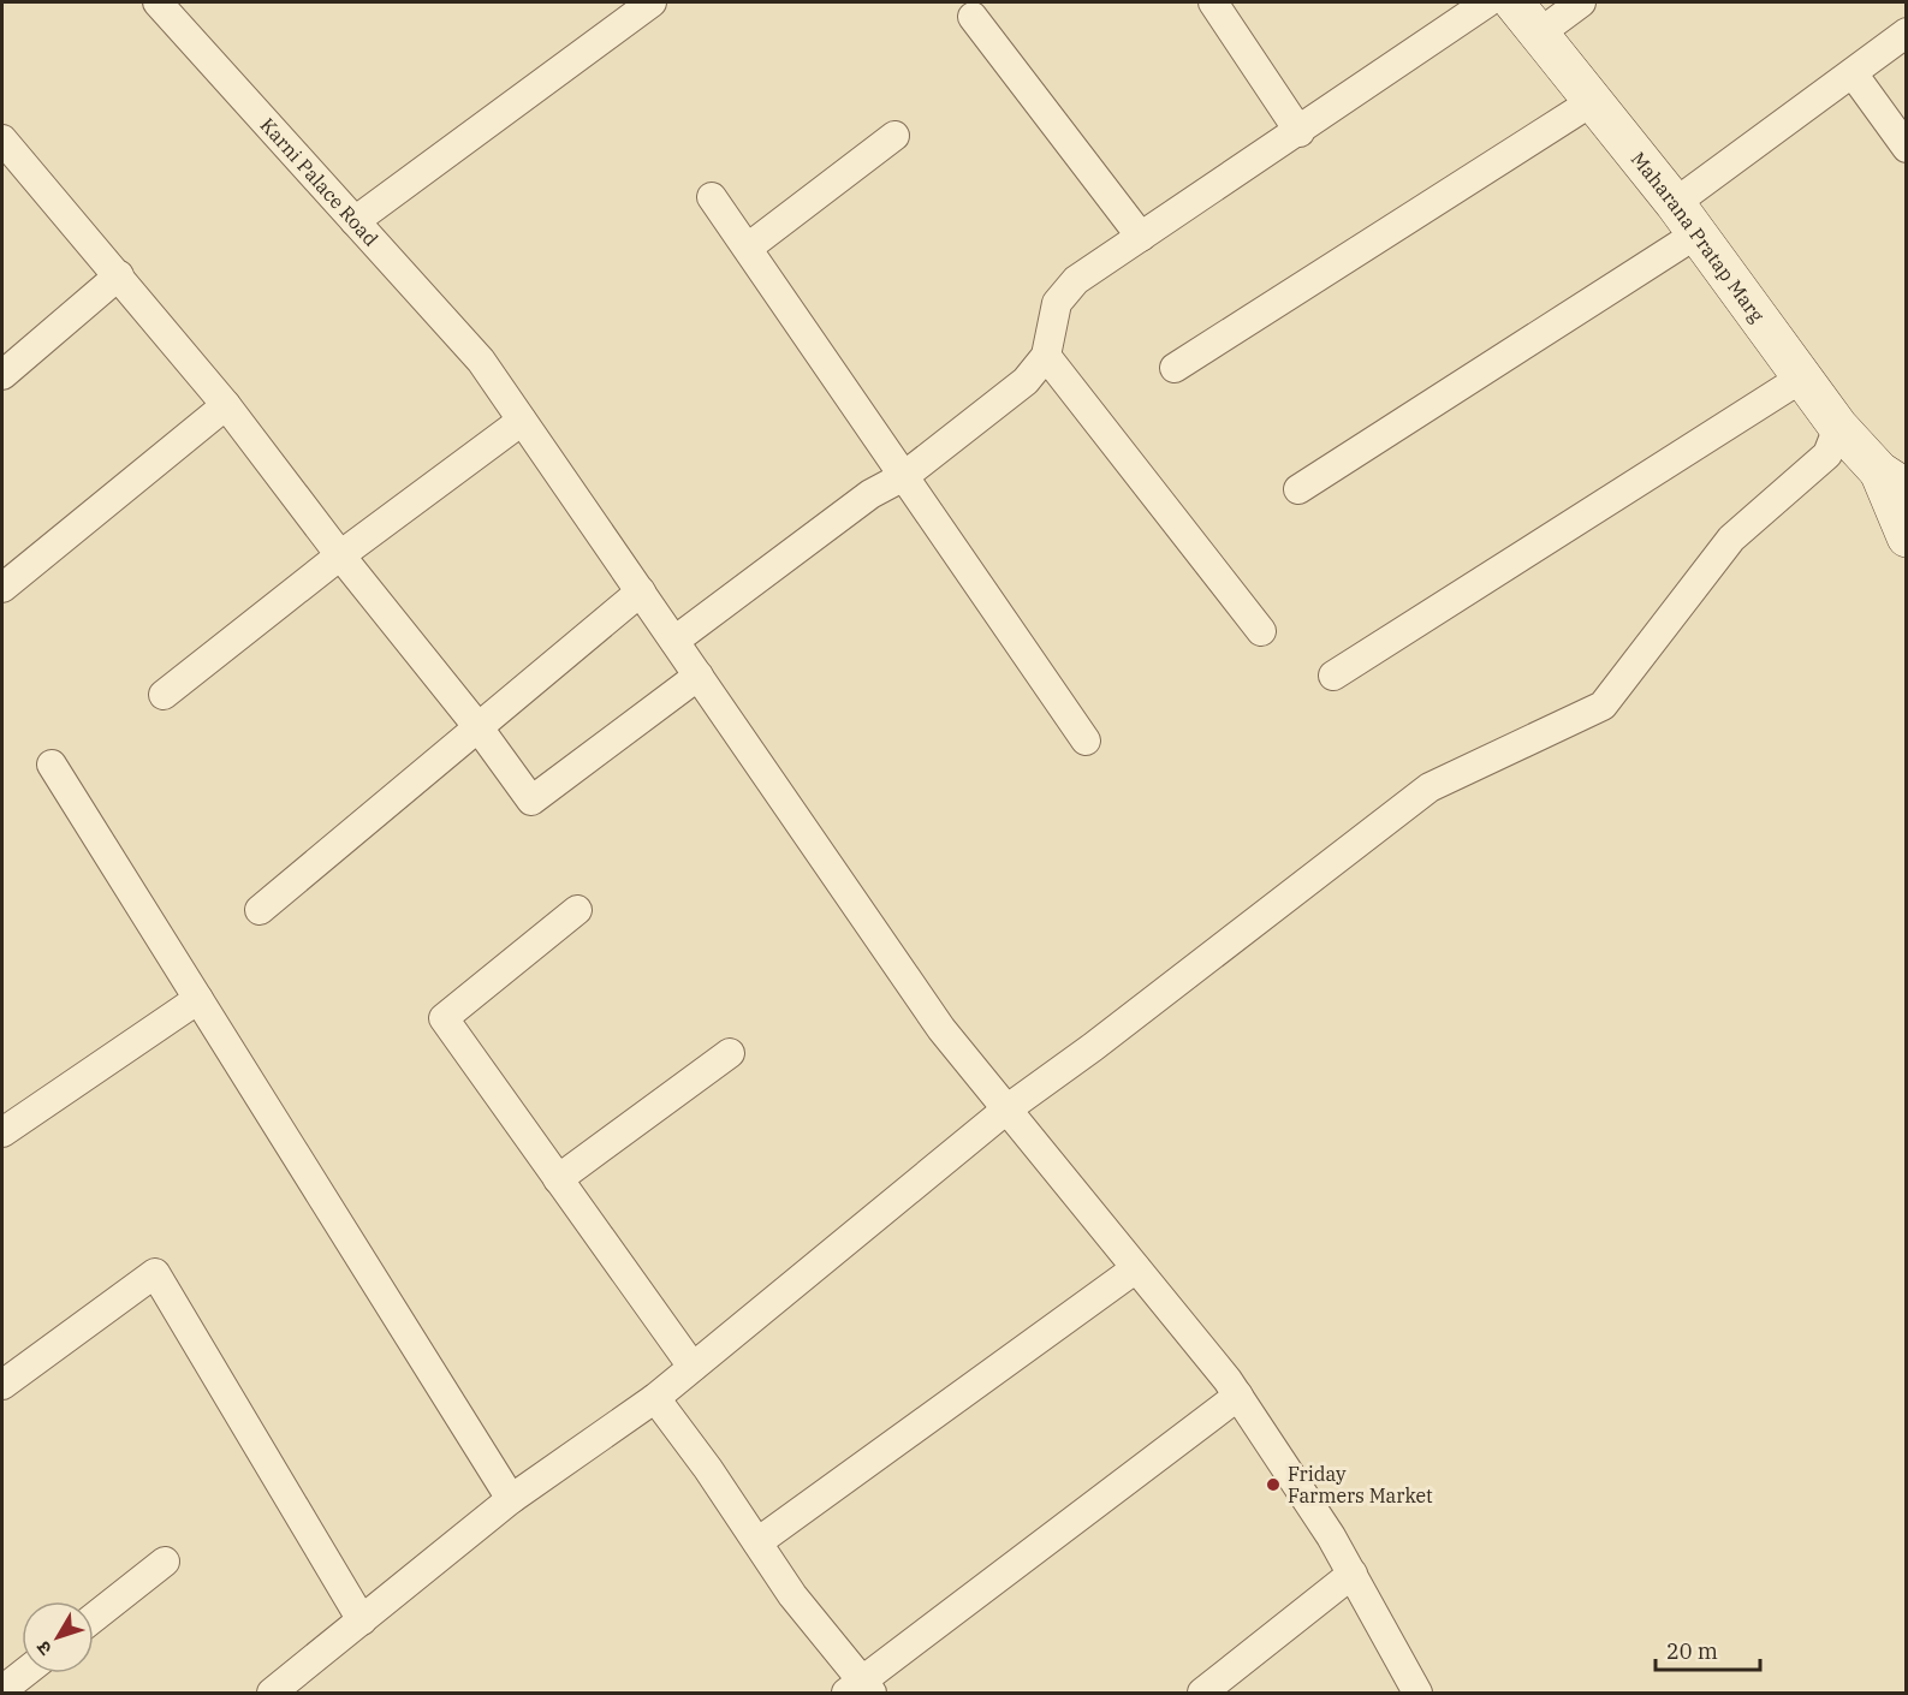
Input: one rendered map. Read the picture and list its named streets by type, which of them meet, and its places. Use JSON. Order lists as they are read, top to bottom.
{
  "streets": {
    "street": ["Karni Palace Road", "Maharana Pratap Marg"]
  },
  "places": ["Friday Farmers Market"],
  "scale_bar": "20 m",
  "north": "bottom left"
}
